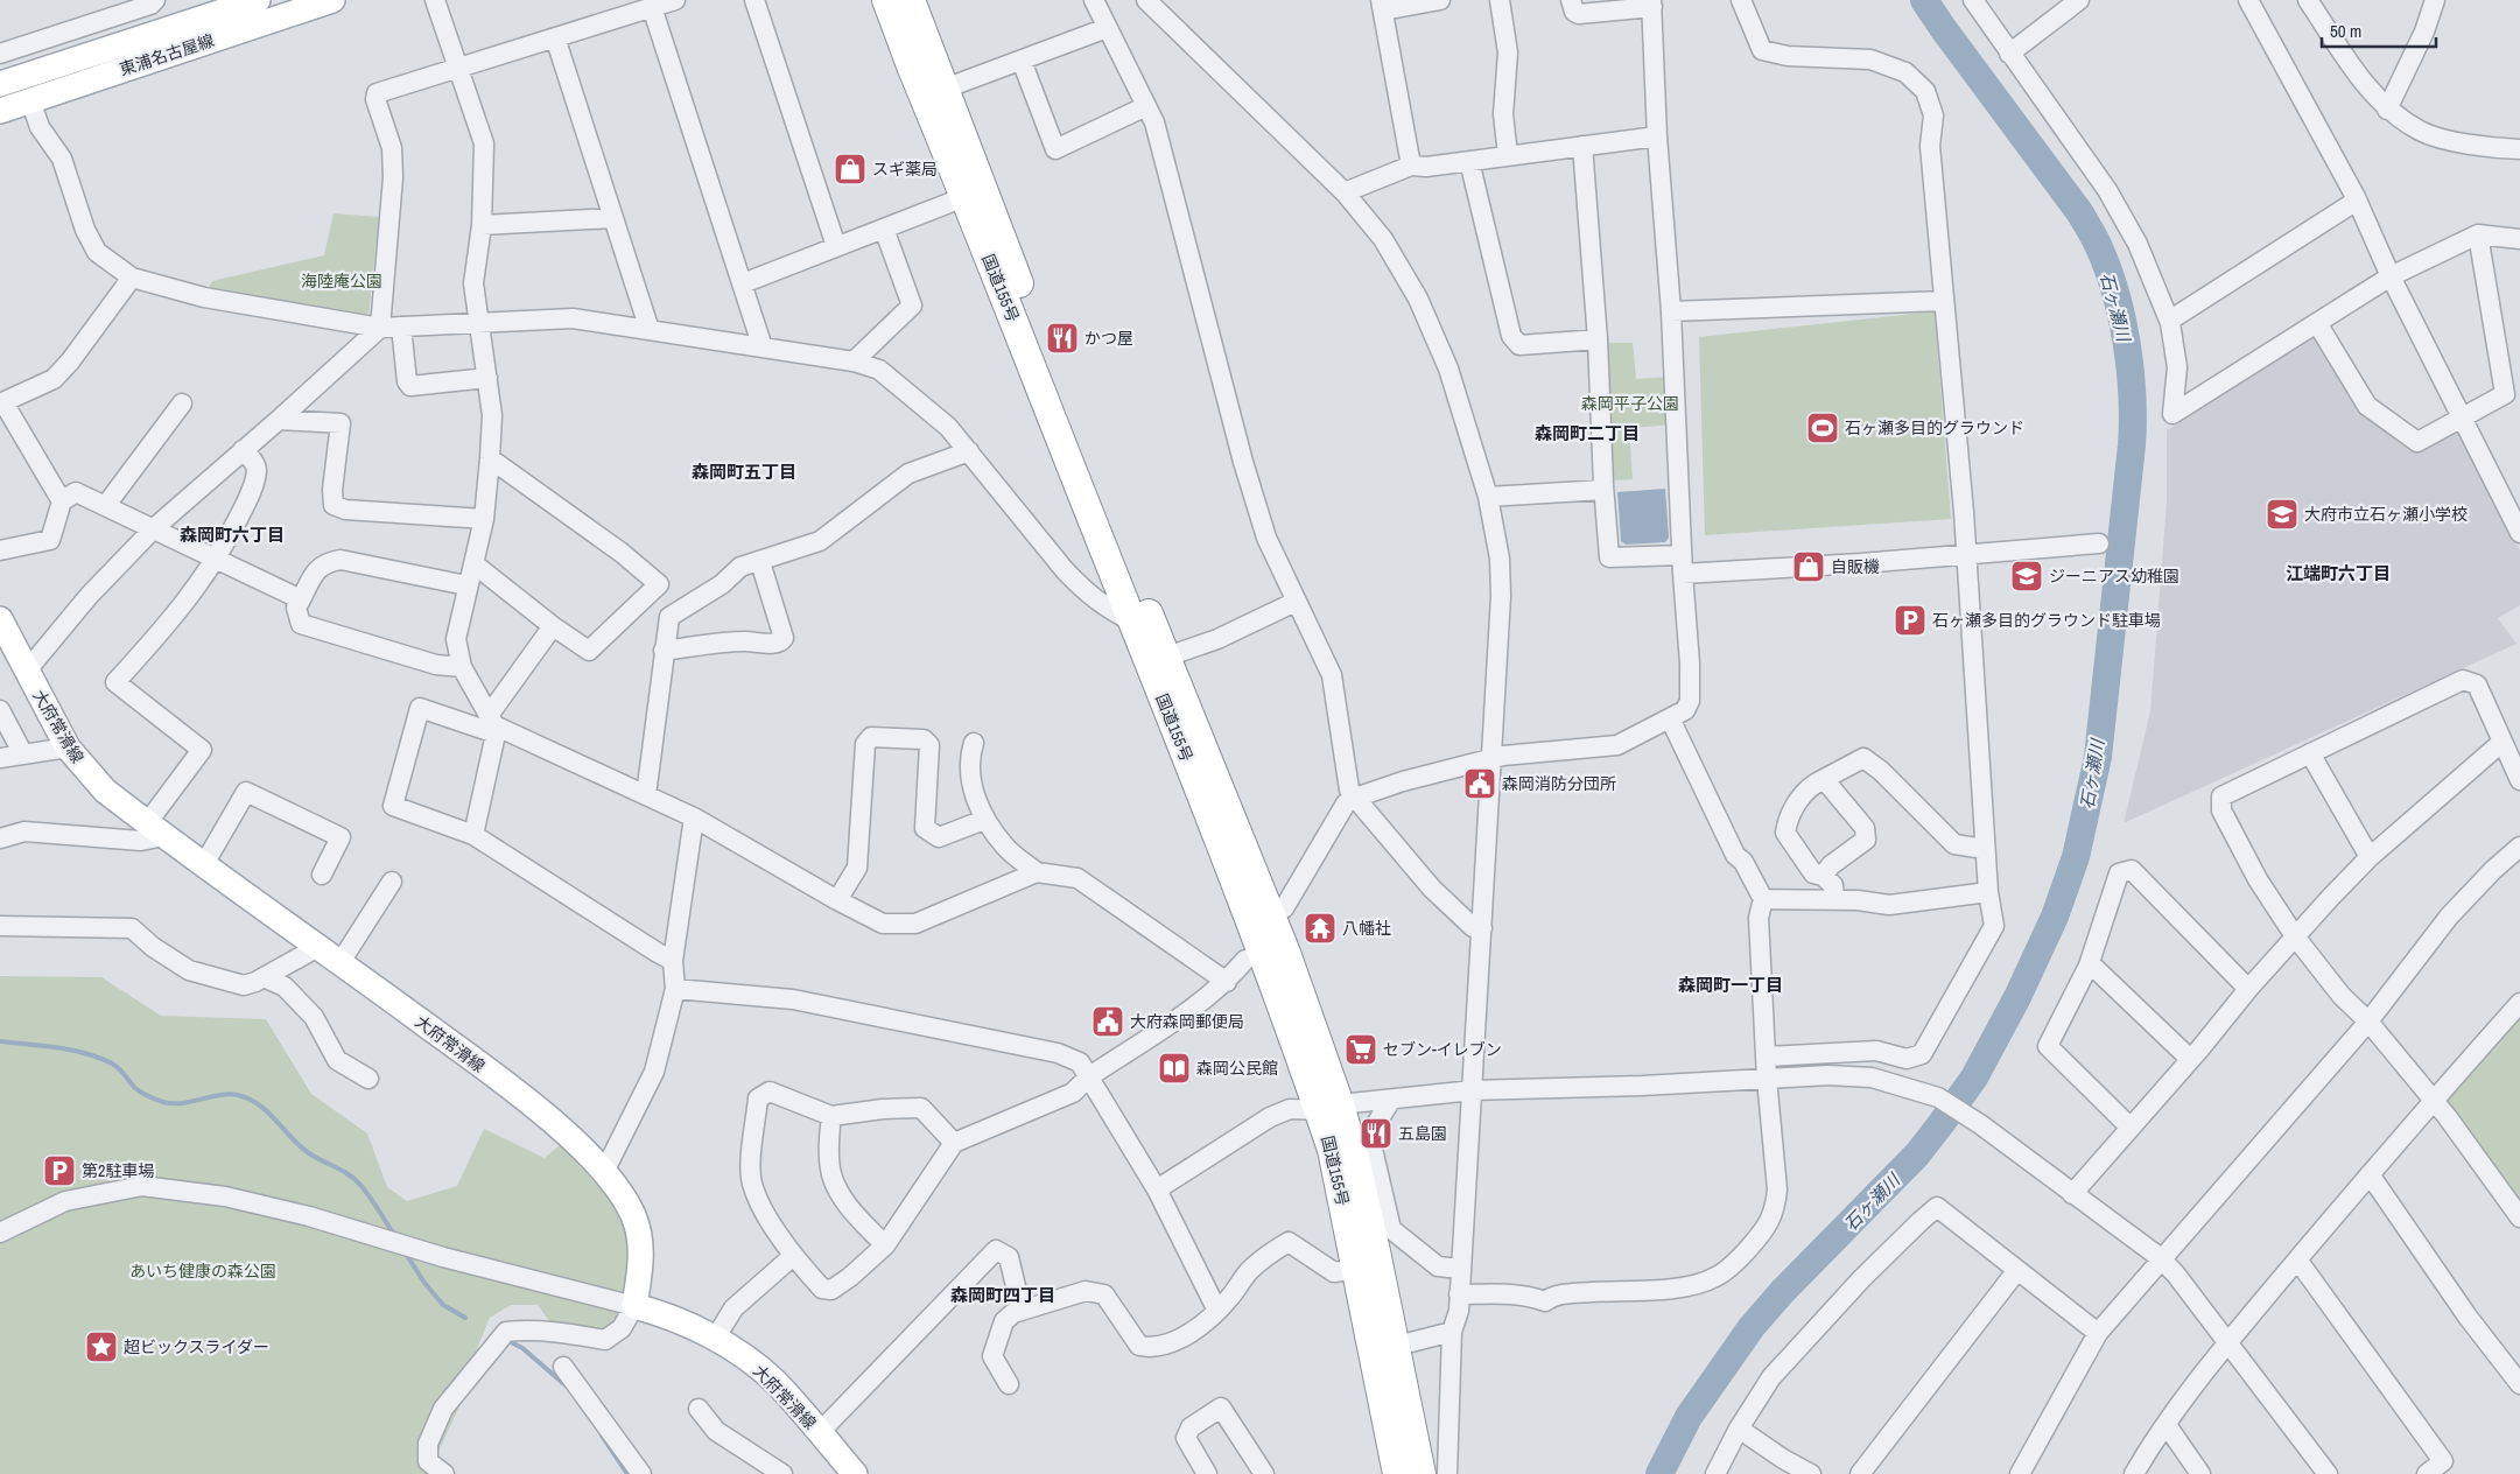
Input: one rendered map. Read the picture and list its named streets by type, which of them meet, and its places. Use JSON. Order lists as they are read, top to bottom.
{
  "streets": {
    "highway": ["国道155号"],
    "main road": ["東浦名古屋線", "大府常滑線"]
  },
  "districts": [
    "森岡町二丁目",
    "森岡町五丁目",
    "森岡町六丁目",
    "江端町六丁目",
    "森岡町一丁目",
    "森岡町四丁目"
  ],
  "water": ["石ヶ瀬川"],
  "parks": ["海陸庵公園", "森岡平子公園", "あいち健康の森公園"],
  "places": {
    "shop": ["スギ薬局", "自販機"],
    "restaurant": ["かつ屋", "五島園"],
    "sports": ["石ヶ瀬多目的グラウンド"],
    "school or university": ["大府市立石ヶ瀬小学校", "ジーニアス幼稚園"],
    "parking": ["石ヶ瀬多目的グラウンド駐車場", "第2駐車場"],
    "public building": ["森岡消防分団所", "大府森岡郵便局"],
    "temple": ["八幡社"],
    "supermarket": ["セブン-イレブン"],
    "library": ["森岡公民館"],
    "place": ["超ビックスライダー"]
  },
  "scale_bar": "50 m"
}
